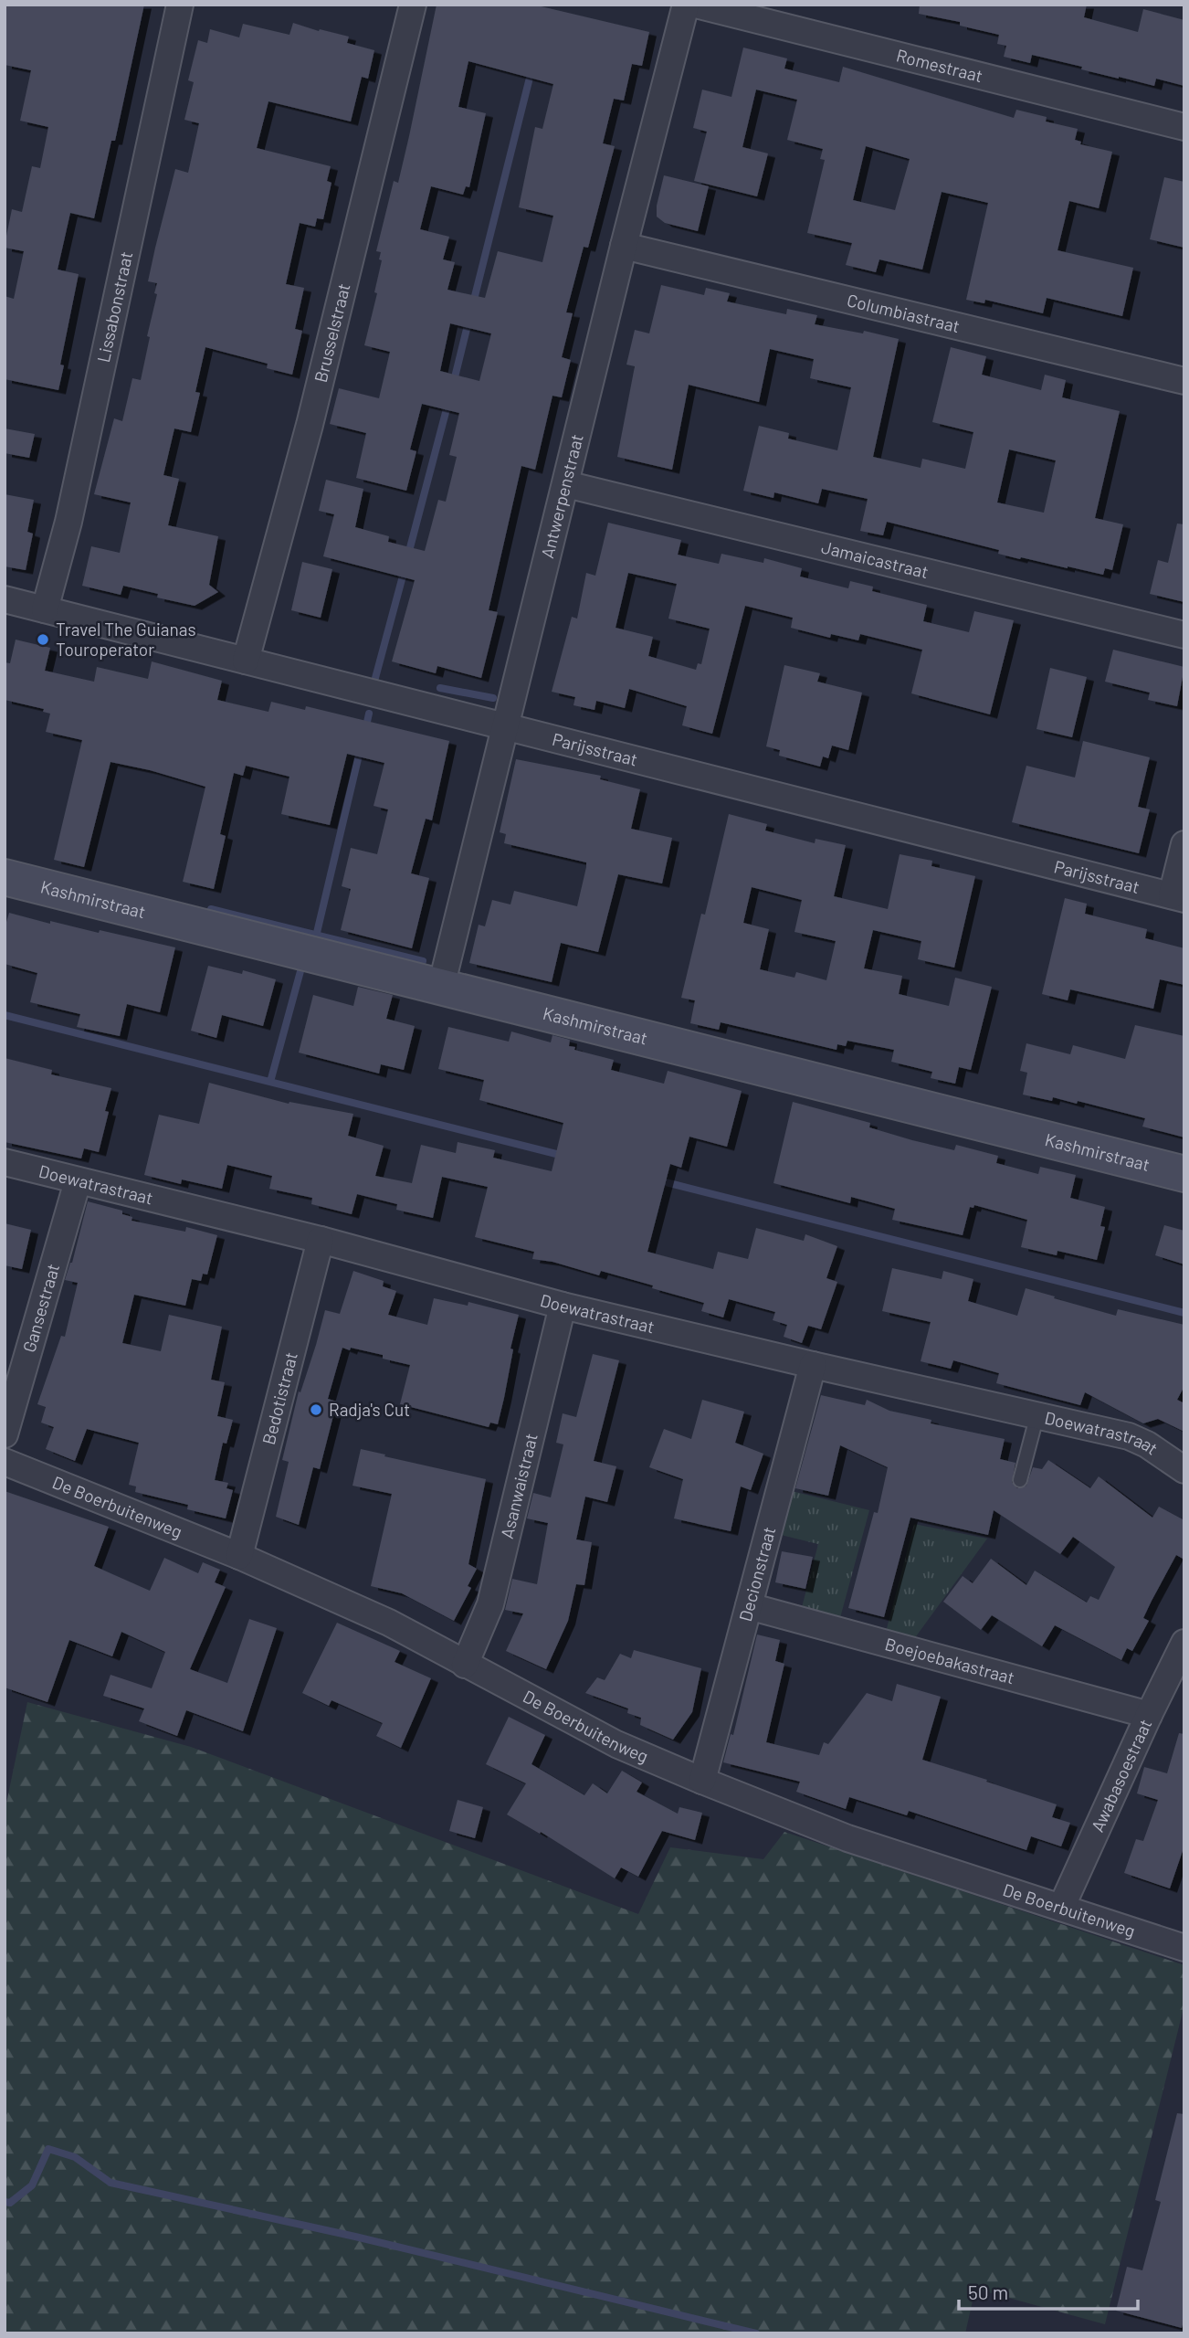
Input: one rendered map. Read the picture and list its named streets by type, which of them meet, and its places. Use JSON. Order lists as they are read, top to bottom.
{
  "streets": {
    "street": [
      "Romestraat",
      "Lissabonstraat",
      "Columbiastraat",
      "Brusselstraat",
      "Antwerpenstraat",
      "Jamaicastraat",
      "Parijsstraat",
      "Kashmirstraat",
      "Doewatrastraat",
      "Gansestraat",
      "Bedotistraat",
      "Asanwaistraat",
      "De Boerbuitenweg",
      "Decionstraat",
      "Boejoebakastraat",
      "Awabasoestraat"
    ]
  },
  "crossings": [
    ["Lissabonstraat", "Parijsstraat"],
    ["Columbiastraat", "Antwerpenstraat"],
    ["Brusselstraat", "Parijsstraat"],
    ["Antwerpenstraat", "Jamaicastraat"],
    ["Antwerpenstraat", "Parijsstraat"],
    ["Antwerpenstraat", "Kashmirstraat"],
    ["Doewatrastraat", "Gansestraat"],
    ["Doewatrastraat", "Bedotistraat"],
    ["Doewatrastraat", "Asanwaistraat"],
    ["Doewatrastraat", "Decionstraat"],
    ["Bedotistraat", "De Boerbuitenweg"],
    ["Asanwaistraat", "De Boerbuitenweg"],
    ["De Boerbuitenweg", "Decionstraat"],
    ["De Boerbuitenweg", "Awabasoestraat"],
    ["Decionstraat", "Boejoebakastraat"],
    ["Boejoebakastraat", "Awabasoestraat"]
  ],
  "places": ["Travel The Guianas Touroperator", "Radja's Cut"],
  "scale_bar": "50 m"
}
